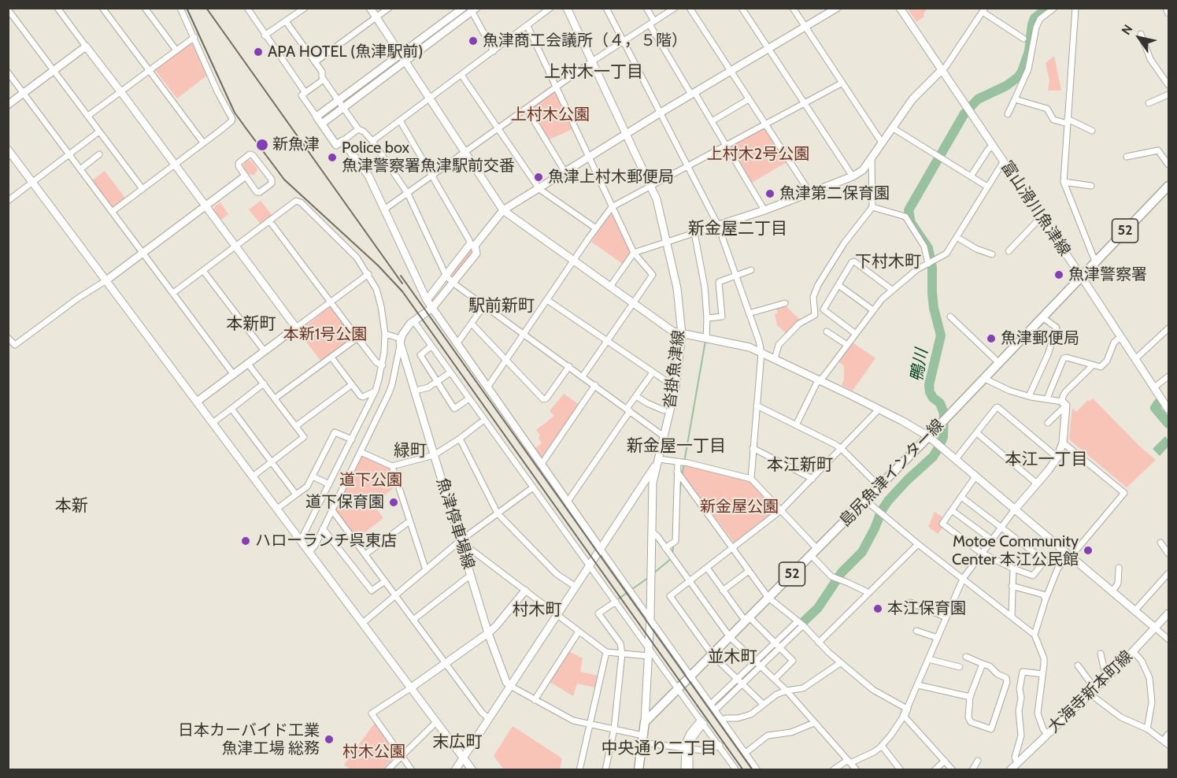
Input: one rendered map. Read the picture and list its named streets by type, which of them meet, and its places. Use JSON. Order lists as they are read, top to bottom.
{
  "streets": {
    "main road": ["52", "島尻魚津インター線"],
    "street": [
      "富山滑川魚津線",
      "沓掛魚津線",
      "魚津停車場線",
      "大海寺新本町線"
    ]
  },
  "crossings": [
    ["富山滑川魚津線", "島尻魚津インター線"],
    ["沓掛魚津線", "島尻魚津インター線"]
  ],
  "districts": [
    "上村木一丁目",
    "新金屋二丁目",
    "下村木町",
    "駅前新町",
    "本新町",
    "新金屋一丁目",
    "緑町",
    "本江一丁目",
    "本江新町",
    "本新",
    "村木町",
    "並木町",
    "末広町",
    "中央通り二丁目"
  ],
  "water": ["鴨川"],
  "parks": [
    "上村木公園",
    "上村木2号公園",
    "本新1号公園",
    "道下公園",
    "新金屋公園",
    "村木公園"
  ],
  "places": [
    "魚津商工会議所（４，５階）",
    "APA HOTEL (魚津駅前)",
    "新魚津",
    "Police box 魚津警察署魚津駅前交番",
    "魚津上村木郵便局",
    "魚津第二保育園",
    "魚津警察署",
    "魚津郵便局",
    "道下保育園",
    "ハローランチ呉東店",
    "Motoe Community Center 本江公民館",
    "本江保育園",
    "日本カーバイド工業 魚津工場 総務"
  ],
  "north": "top left"
}
